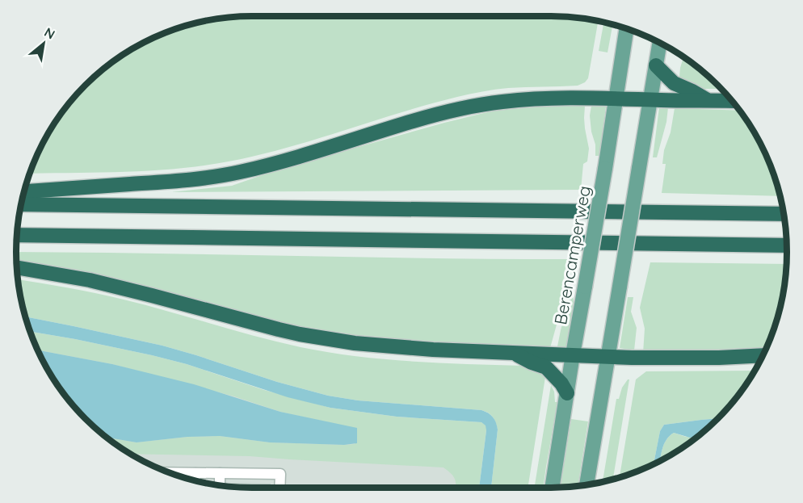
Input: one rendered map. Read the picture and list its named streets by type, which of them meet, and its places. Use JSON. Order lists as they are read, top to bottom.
{
  "streets": {
    "main road": ["Berencamperweg"]
  },
  "north": "top right"
}
